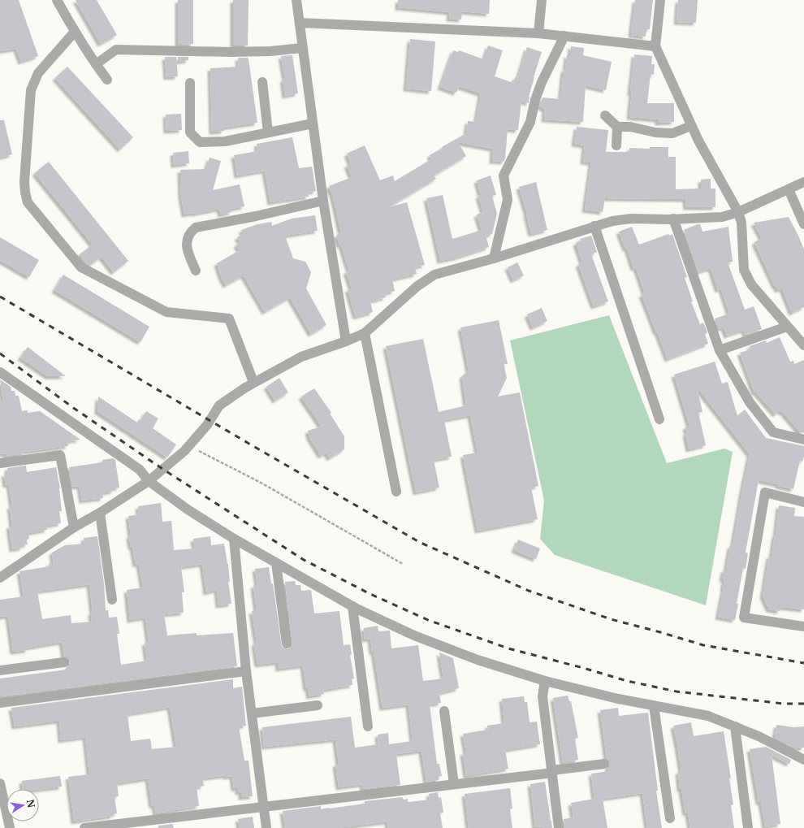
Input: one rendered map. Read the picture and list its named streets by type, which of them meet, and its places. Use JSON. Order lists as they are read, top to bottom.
{
  "north": "right"
}
